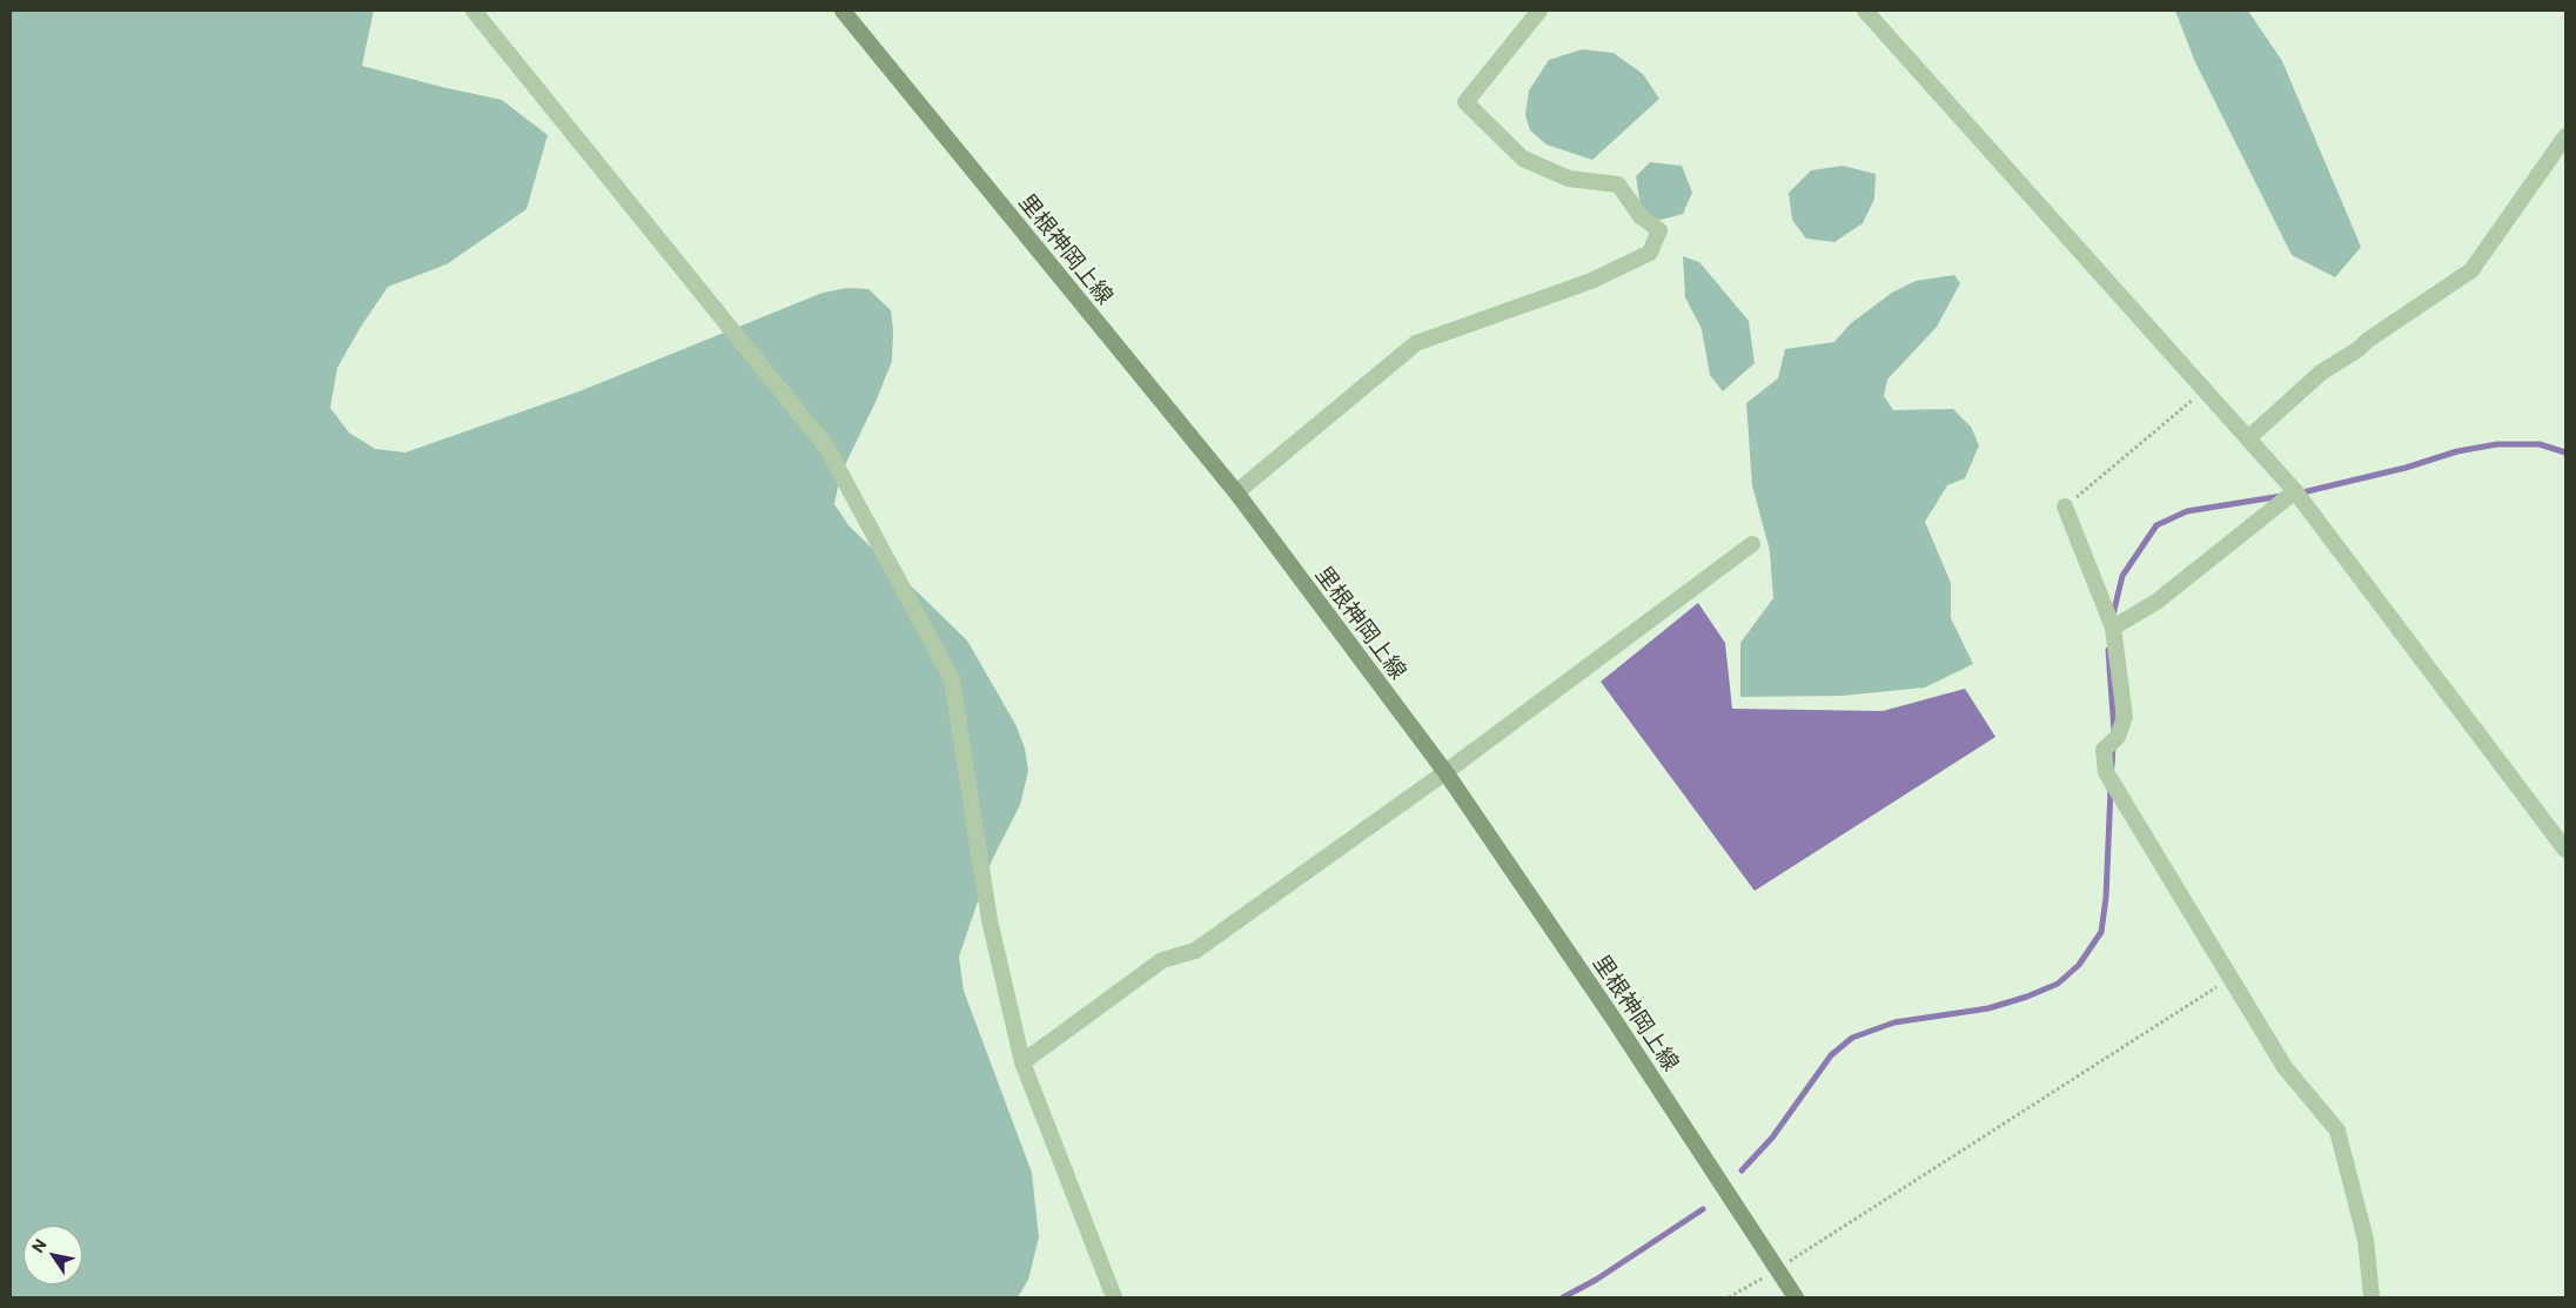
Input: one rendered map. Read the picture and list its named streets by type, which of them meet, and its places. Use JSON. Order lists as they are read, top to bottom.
{
  "streets": {
    "main road": ["里根神岡上線"]
  },
  "north": "top left"
}
